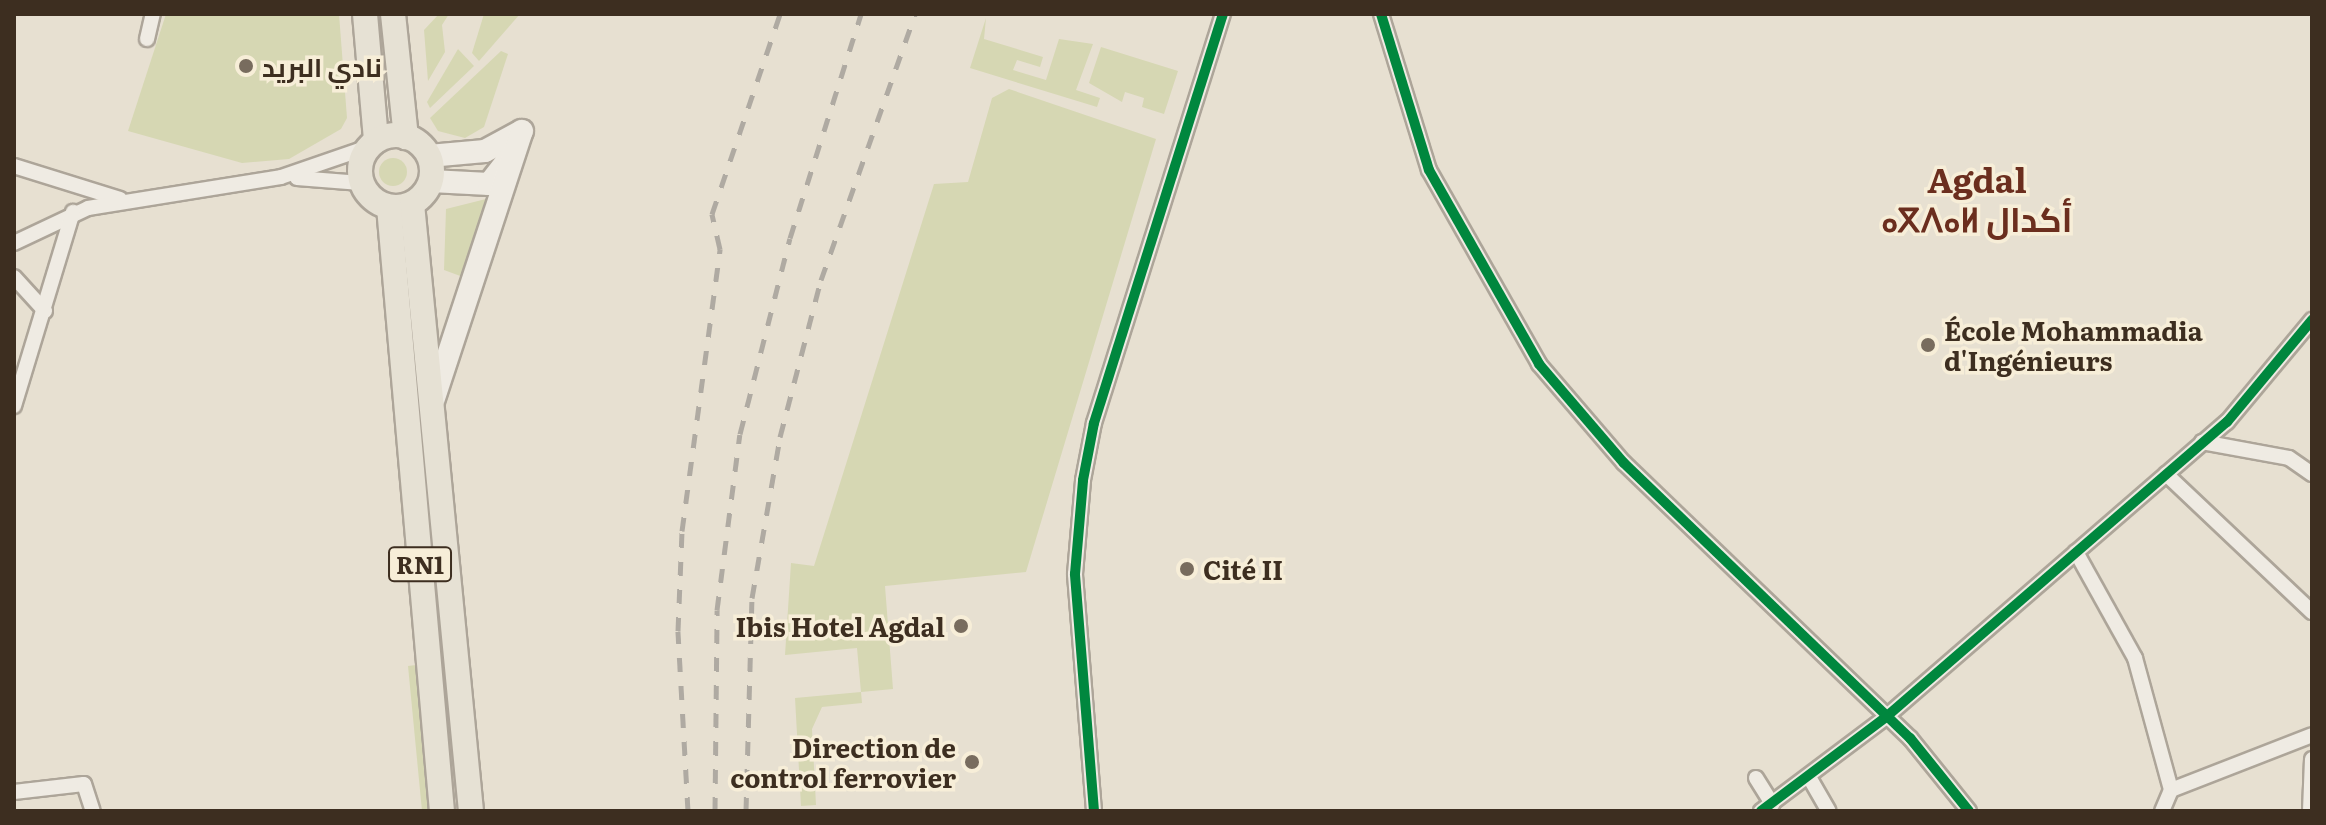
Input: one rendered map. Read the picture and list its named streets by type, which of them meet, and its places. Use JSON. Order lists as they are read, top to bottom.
{
  "streets": {
    "main road": ["RN1"]
  },
  "districts": ["Agdal ⴰⴳⴷⴰⵍ أكدال"],
  "places": [
    "نادي البريد",
    "École Mohammadia d'Ingénieurs",
    "Cité II",
    "Ibis Hotel Agdal",
    "Direction de control ferrovier"
  ]
}
